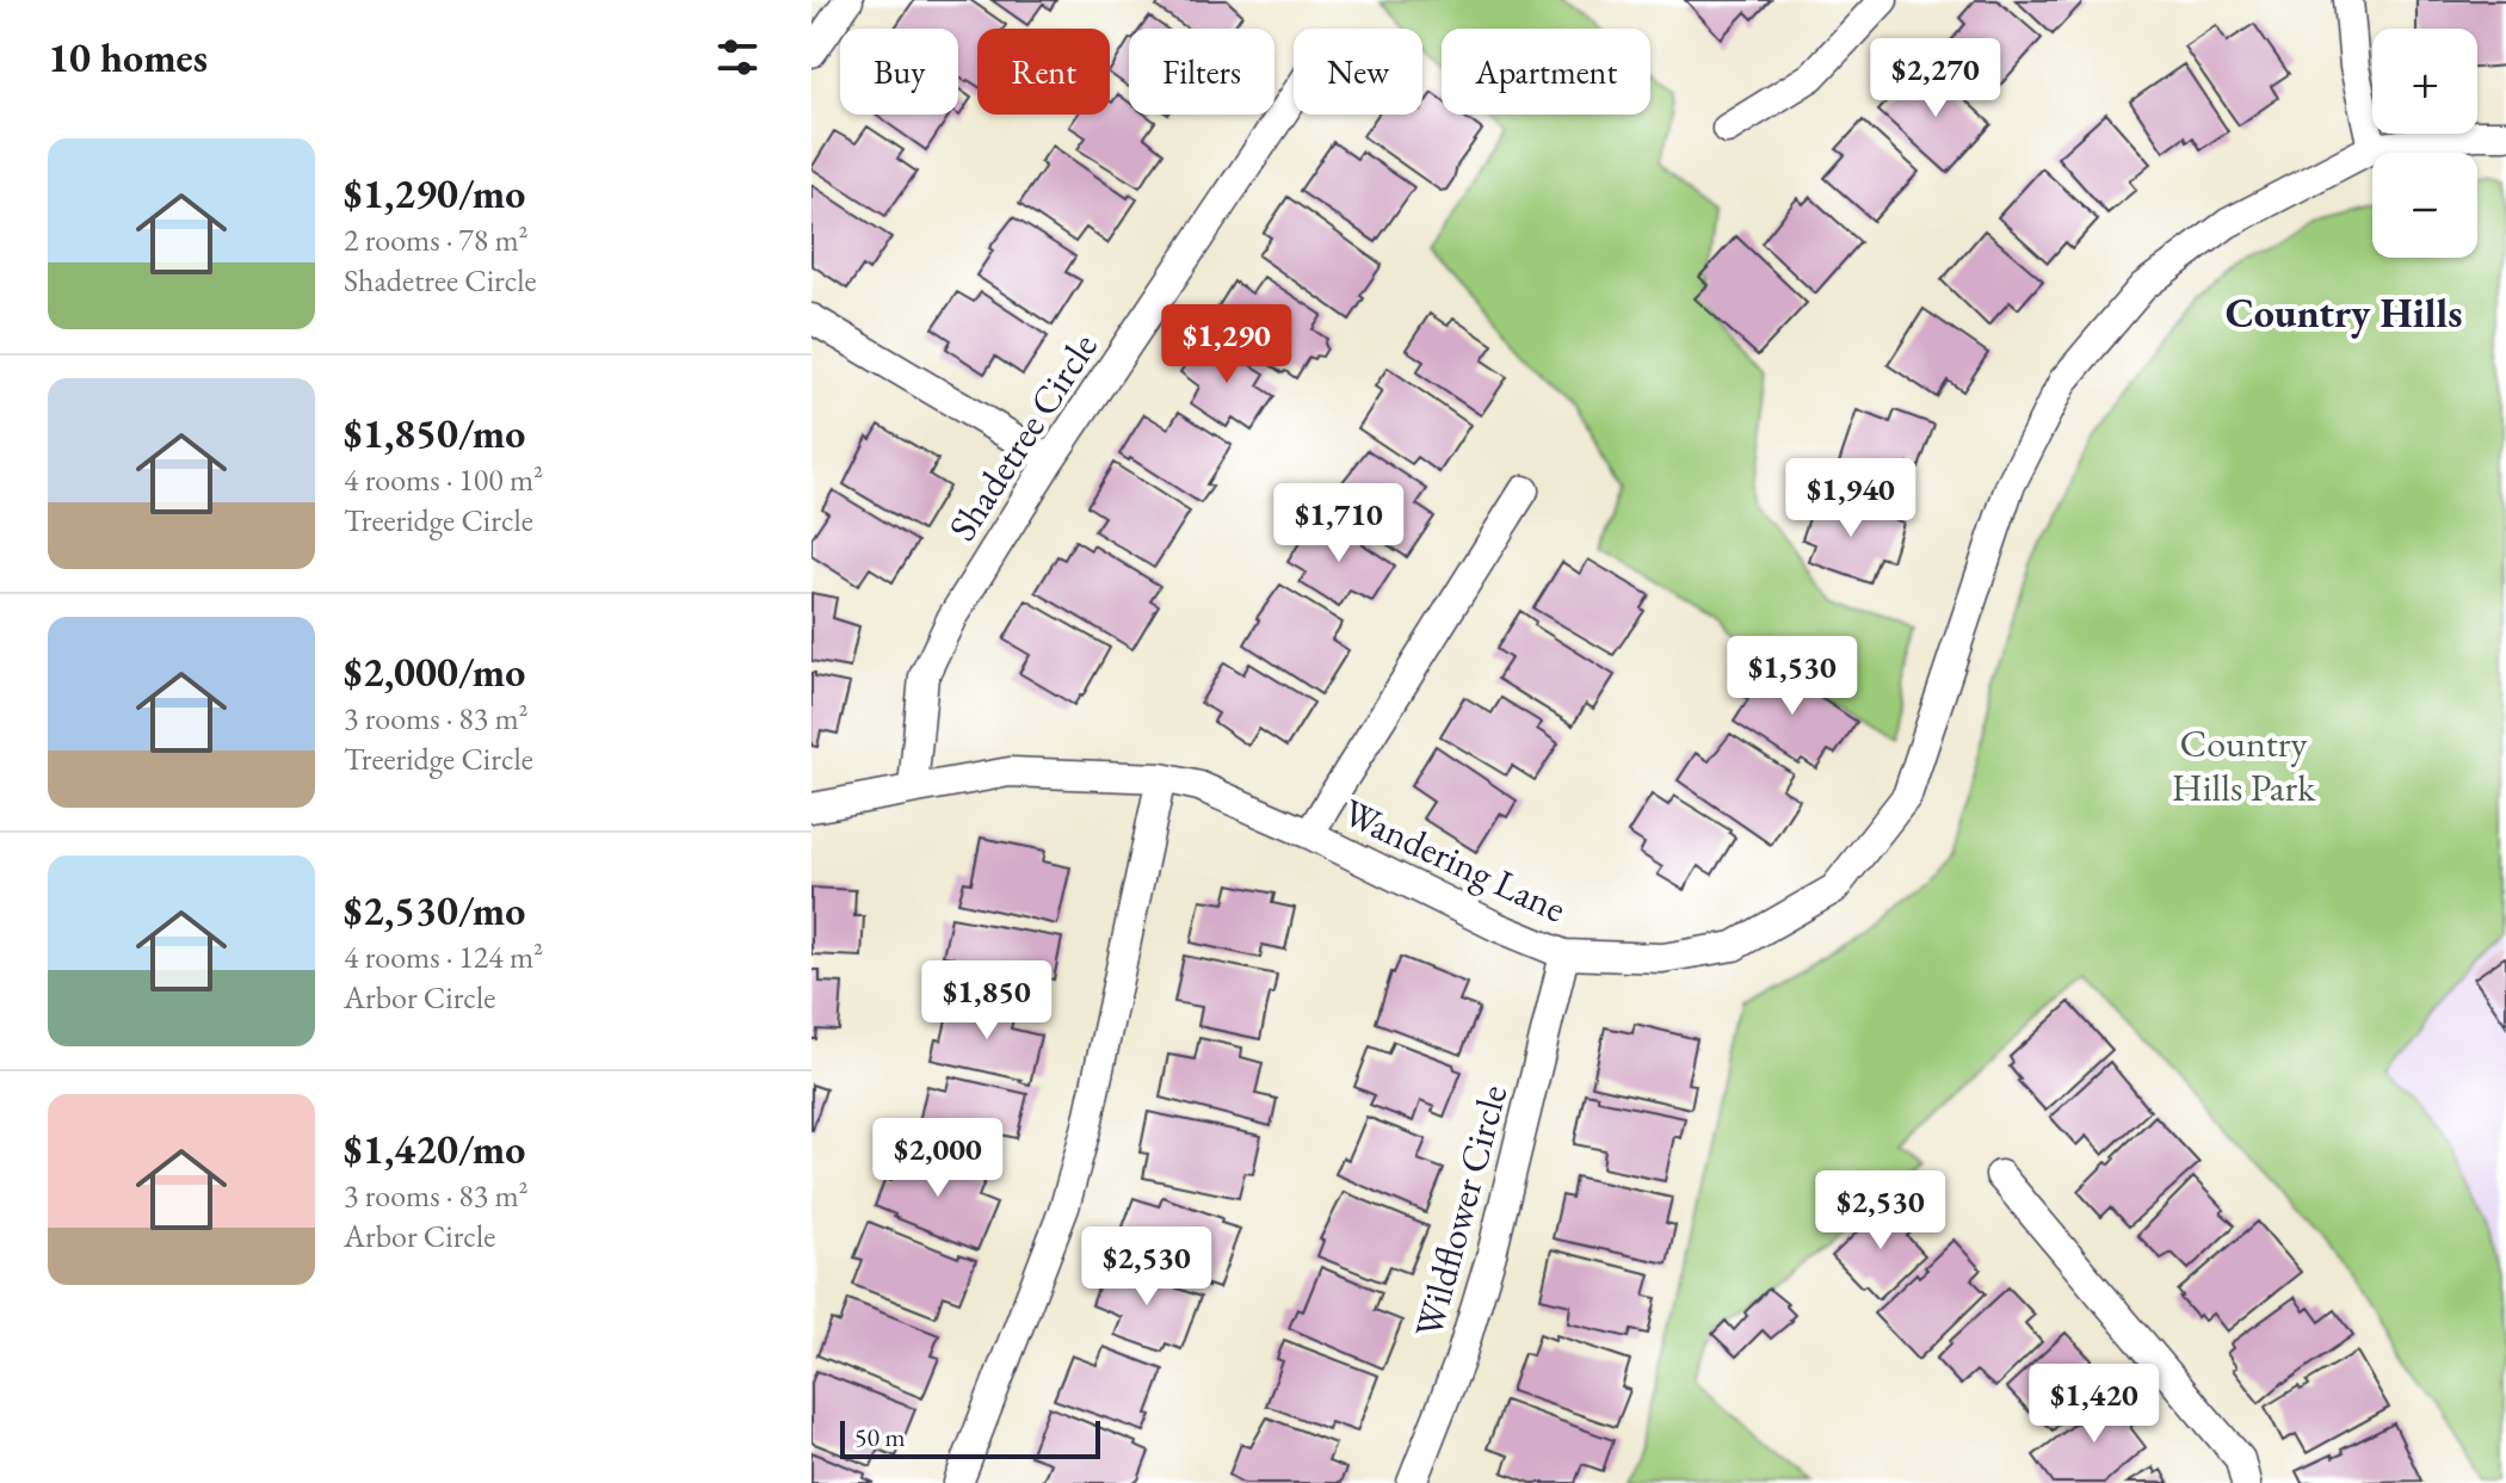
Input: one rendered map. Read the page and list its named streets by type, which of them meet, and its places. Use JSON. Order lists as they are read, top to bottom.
{
  "streets": {
    "street": ["Shadetree Circle", "Wandering Lane", "Wildflower Circle"]
  },
  "crossings": [
    ["Shadetree Circle", "Wandering Lane"],
    ["Wandering Lane", "Wildflower Circle"]
  ],
  "districts": ["Country Hills"],
  "parks": ["Country Hills Park"],
  "scale_bar": "50 m",
  "page": {
    "heading": "10 homes",
    "map_buttons": ["+", "−"],
    "chip": [
      "Buy",
      "Rent",
      "Filters",
      "New",
      "Apartment"
    ],
    "price": [
      "$2,270",
      "$1,290",
      "$1,940",
      "$1,710",
      "$1,530",
      "$1,850",
      "$2,000",
      "$2,530",
      "$2,530",
      "$1,420"
    ],
    "list": [
      {
        "name": "$1,290/mo",
        "note": "2 rooms · 78 m² · Shadetree Circle"
      },
      {
        "name": "$1,850/mo",
        "note": "4 rooms · 100 m² · Treeridge Circle"
      },
      {
        "name": "$2,000/mo",
        "note": "3 rooms · 83 m² · Treeridge Circle"
      },
      {
        "name": "$2,530/mo",
        "note": "4 rooms · 124 m² · Arbor Circle"
      },
      {
        "name": "$1,420/mo",
        "note": "3 rooms · 83 m² · Arbor Circle"
      }
    ],
    "scale": "50 m"
  }
}
